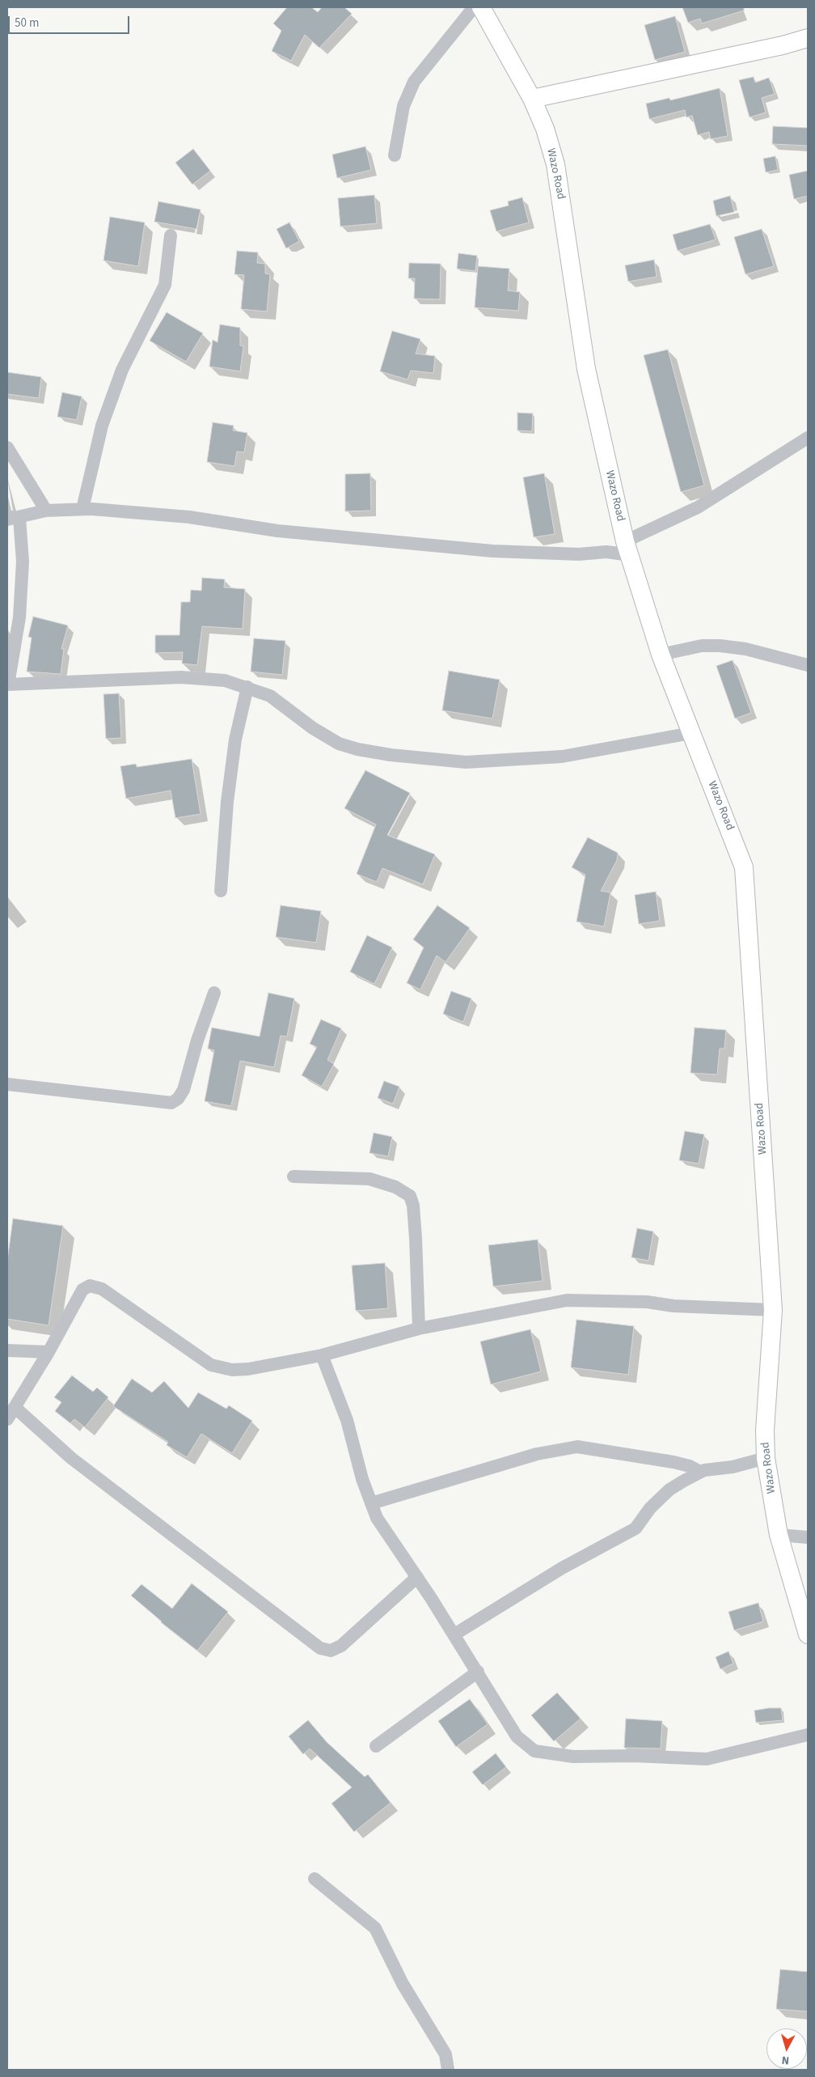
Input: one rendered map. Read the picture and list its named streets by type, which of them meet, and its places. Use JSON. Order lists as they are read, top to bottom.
{
  "streets": {
    "main road": ["Wazo Road"]
  },
  "scale_bar": "50 m",
  "north": "bottom"
}
